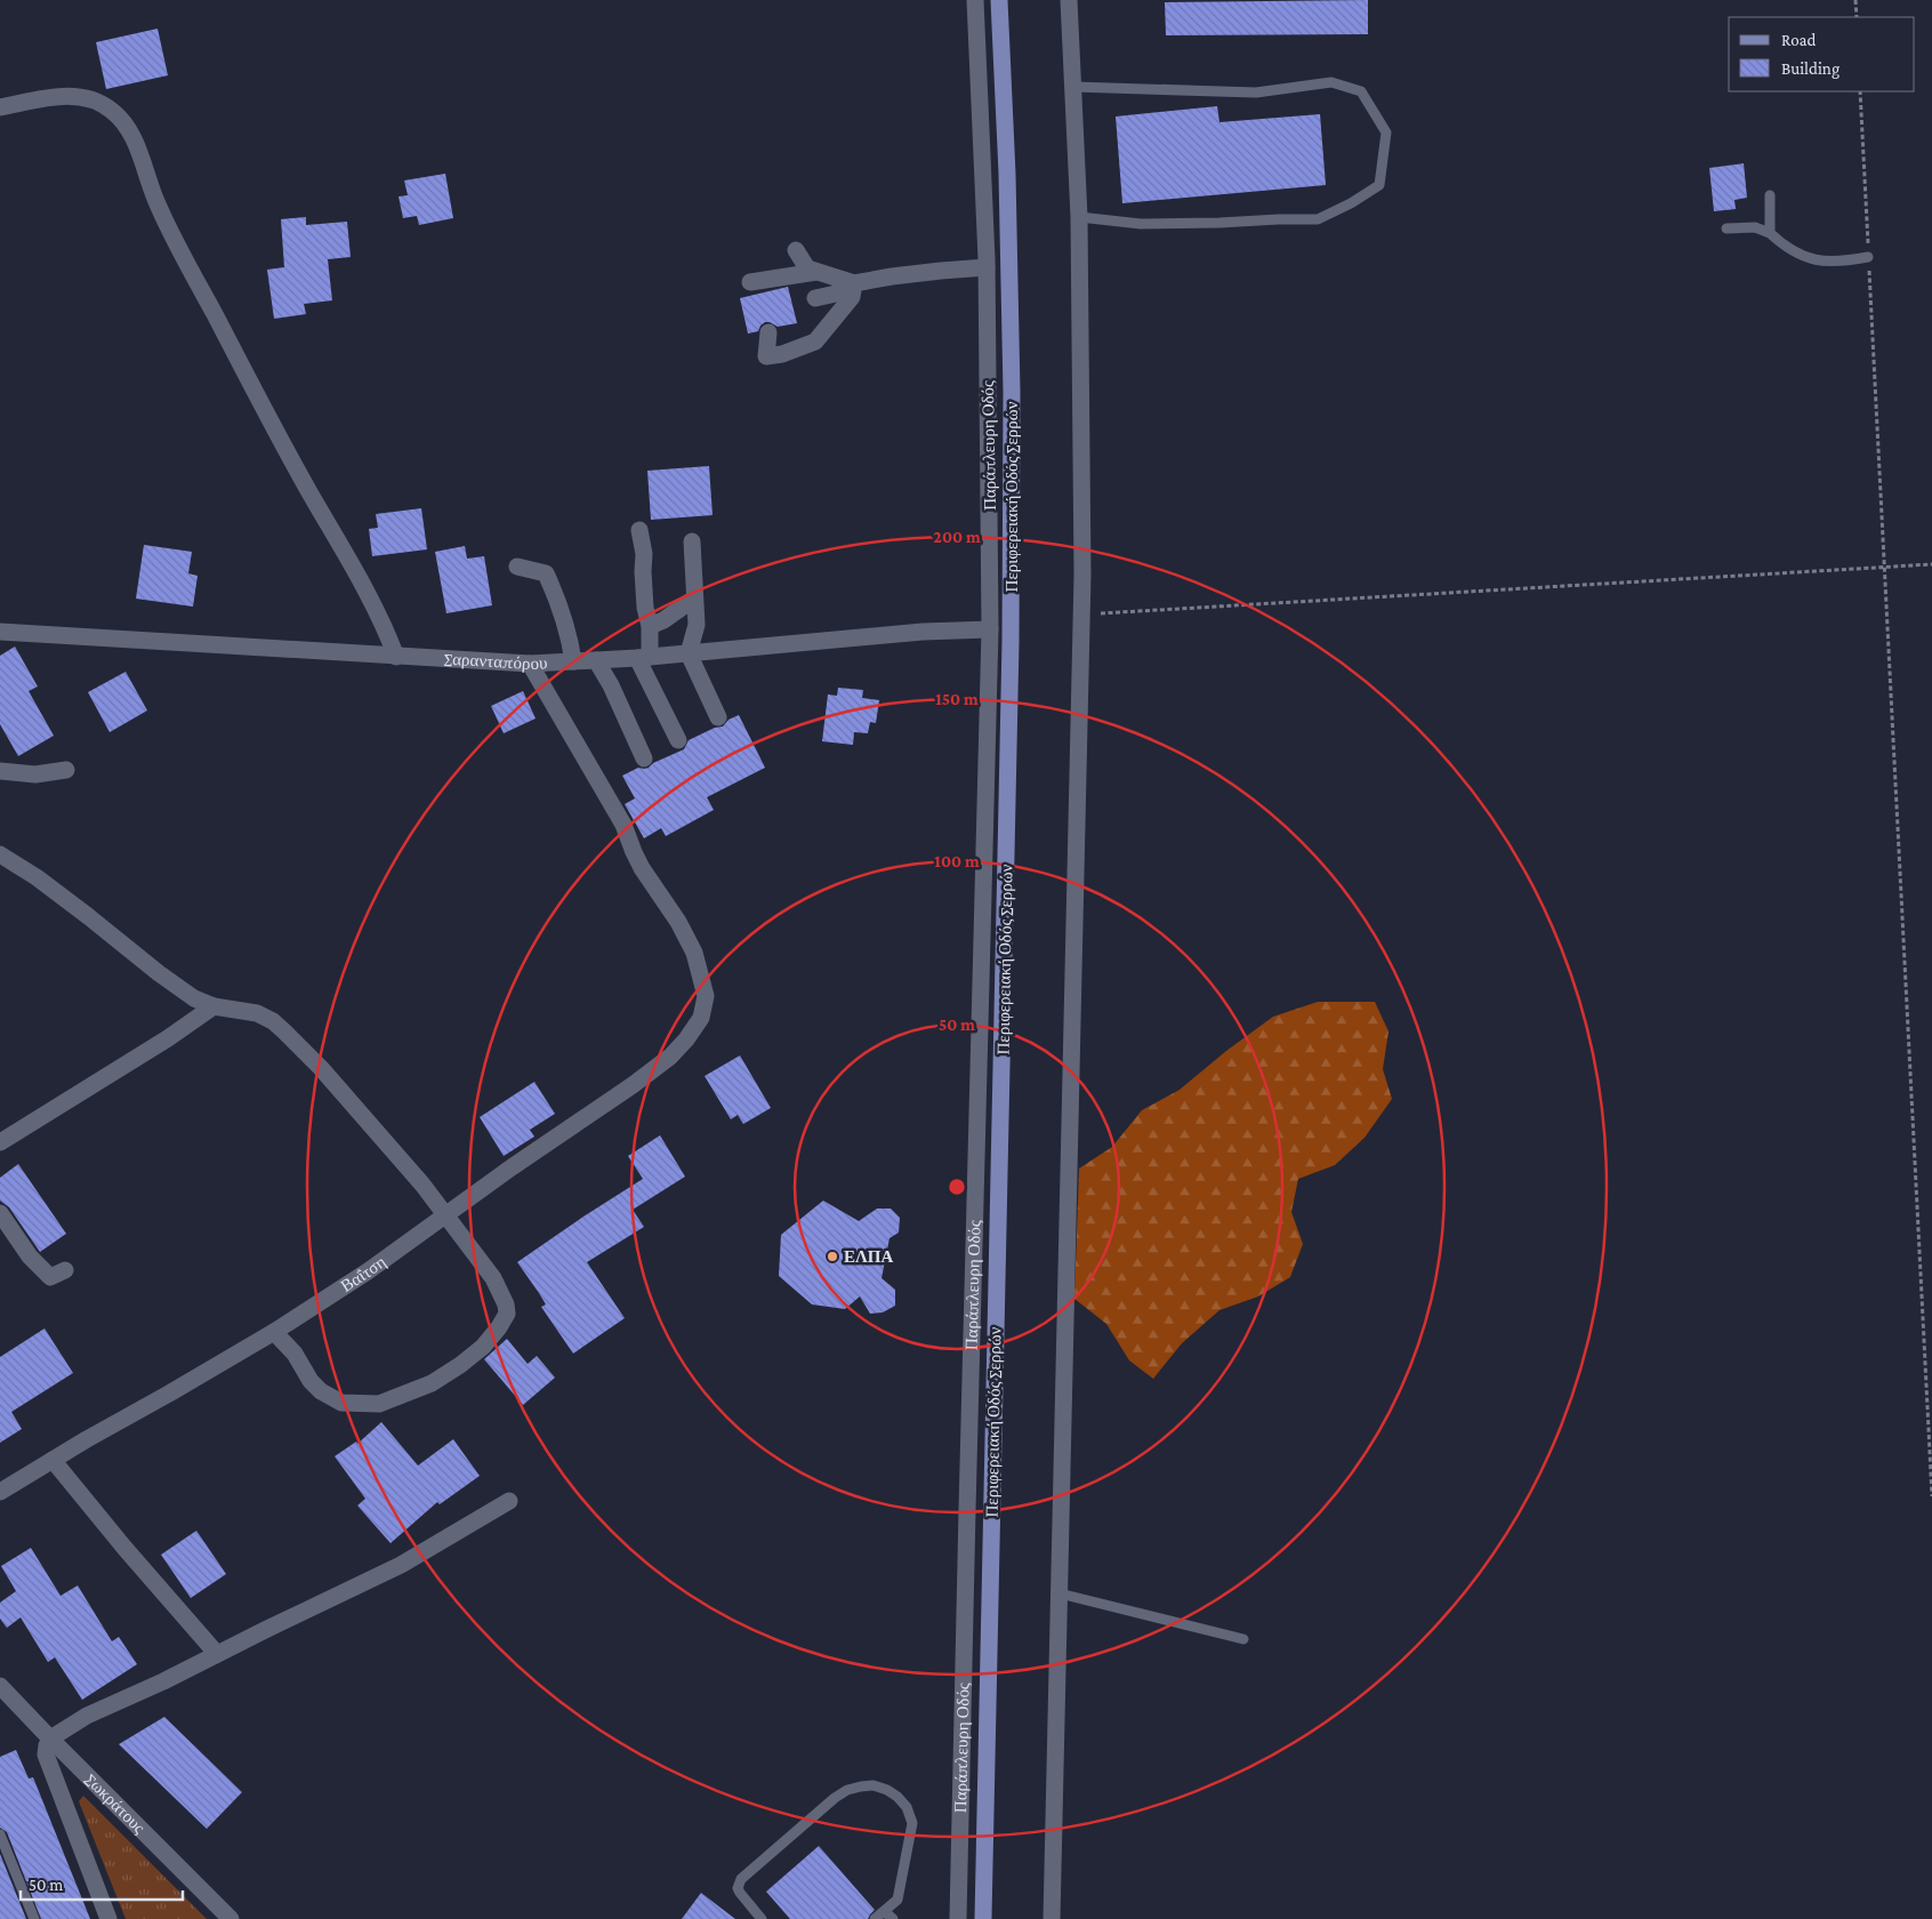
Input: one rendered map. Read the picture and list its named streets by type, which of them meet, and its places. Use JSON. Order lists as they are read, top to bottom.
{
  "streets": {
    "main road": ["Περιφερειακή Οδός Σερρών"],
    "street": [
      "Παράπλευρη Οδός",
      "Σαρανταπόρου",
      "Βαΐτση",
      "Σωκράτους"
    ]
  },
  "crossings": [
    ["Παράπλευρη Οδός", "Σαρανταπόρου"],
    ["Σαρανταπόρου", "Βαΐτση"]
  ],
  "places": ["ΕΛΠΑ"],
  "legend": ["Road", "Building"],
  "scale_bar": "50 m",
  "rings": [
    "200 m",
    "150 m",
    "100 m",
    "50 m"
  ]
}
